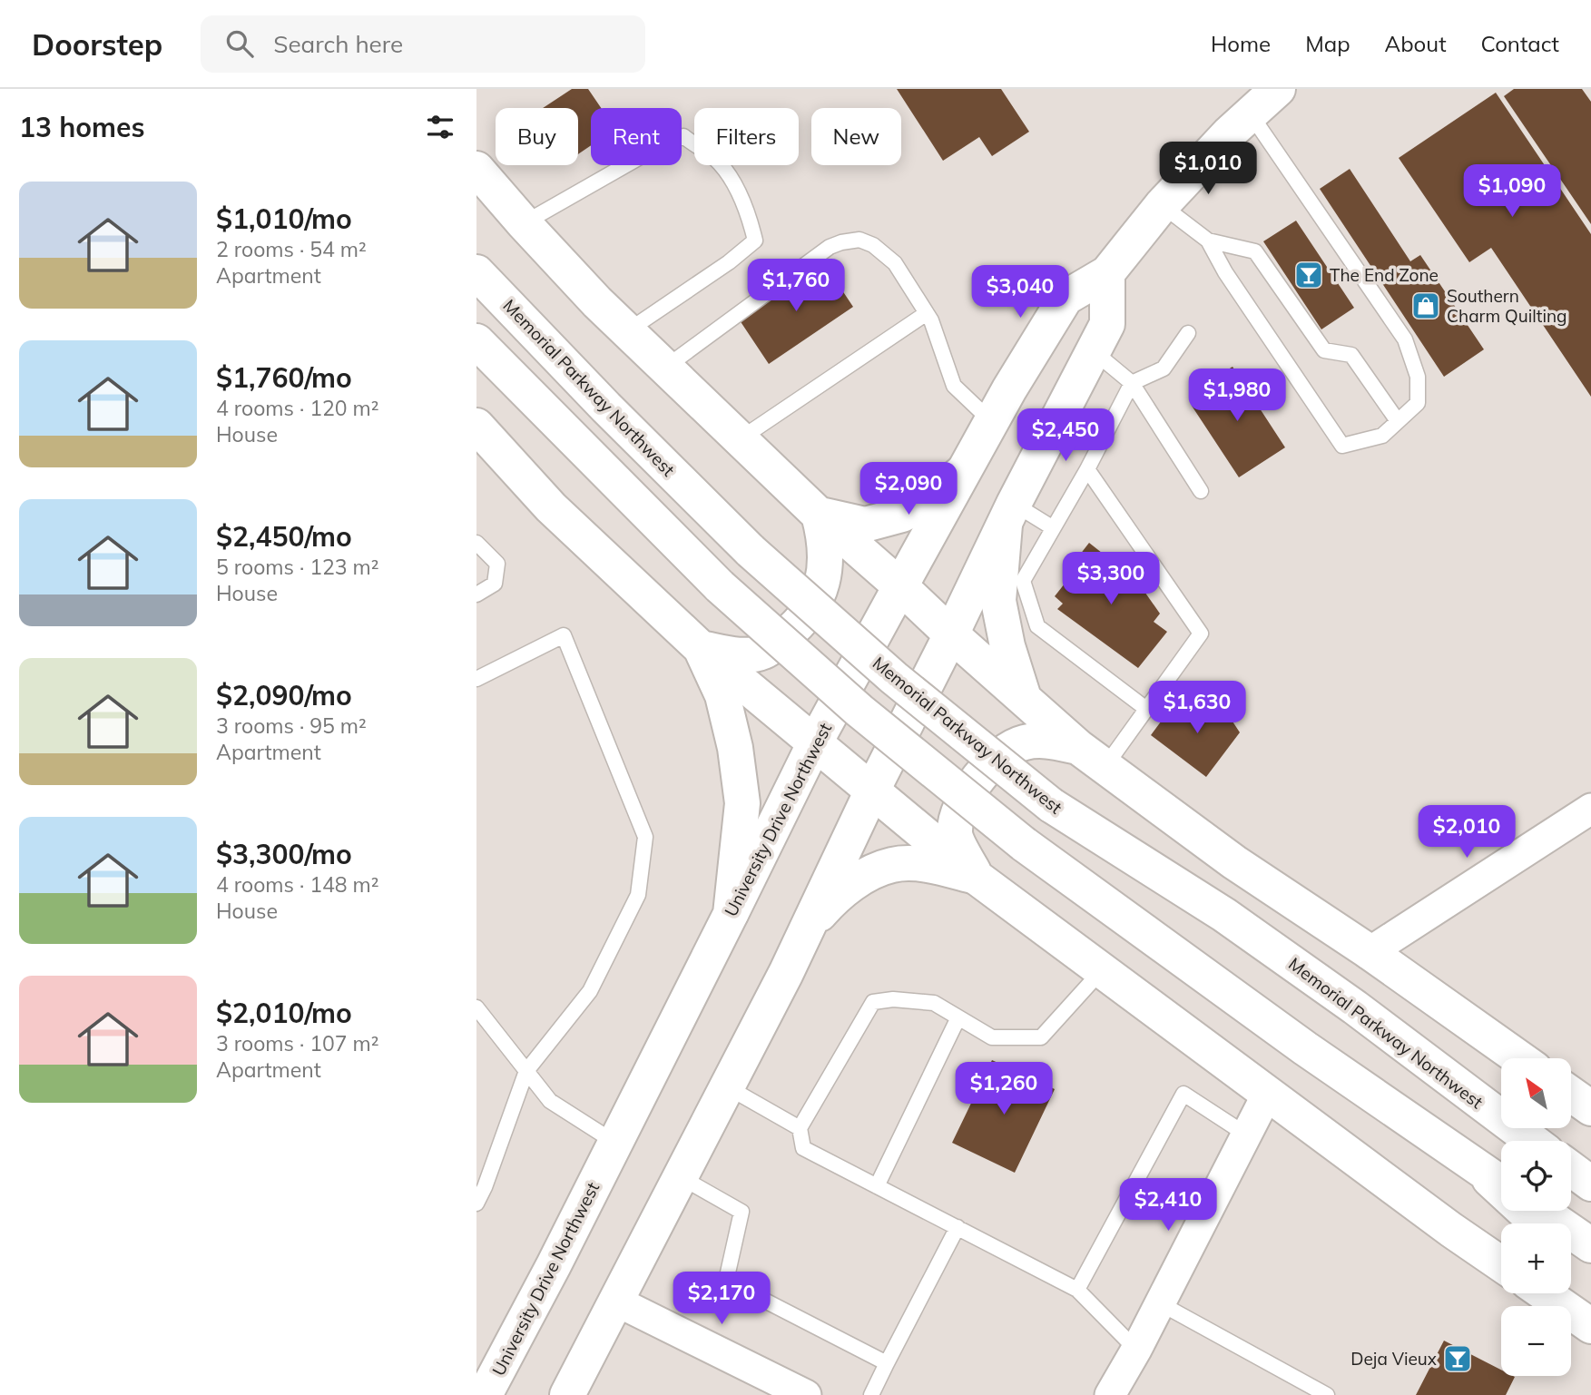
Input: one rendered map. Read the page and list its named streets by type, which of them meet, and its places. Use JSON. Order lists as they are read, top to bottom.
{
  "streets": {
    "main road": ["Memorial Parkway Northwest", "University Drive Northwest"]
  },
  "places": {
    "bar": ["The End Zone", "Deja Vieux"],
    "shop": ["Southern Charm Quilting"]
  },
  "north": "top left",
  "page": {
    "header": "Doorstep",
    "search": "Search here",
    "nav": [
      "Home",
      "Map",
      "About",
      "Contact"
    ],
    "heading": "13 homes",
    "chip": [
      "Buy",
      "Rent",
      "Filters",
      "New"
    ],
    "price": [
      "$1,010",
      "$1,090",
      "$1,760",
      "$3,040",
      "$1,980",
      "$2,450",
      "$2,090",
      "$3,300",
      "$1,630",
      "$2,010",
      "$1,260",
      "$2,410",
      "$2,170"
    ],
    "list": [
      {
        "name": "$1,010/mo",
        "note": "2 rooms · 54 m² · Apartment"
      },
      {
        "name": "$1,760/mo",
        "note": "4 rooms · 120 m² · House"
      },
      {
        "name": "$2,450/mo",
        "note": "5 rooms · 123 m² · House"
      },
      {
        "name": "$2,090/mo",
        "note": "3 rooms · 95 m² · Apartment"
      },
      {
        "name": "$3,300/mo",
        "note": "4 rooms · 148 m² · House"
      },
      {
        "name": "$2,010/mo",
        "note": "3 rooms · 107 m² · Apartment"
      }
    ],
    "map_buttons": ["+", "−"]
  }
}
